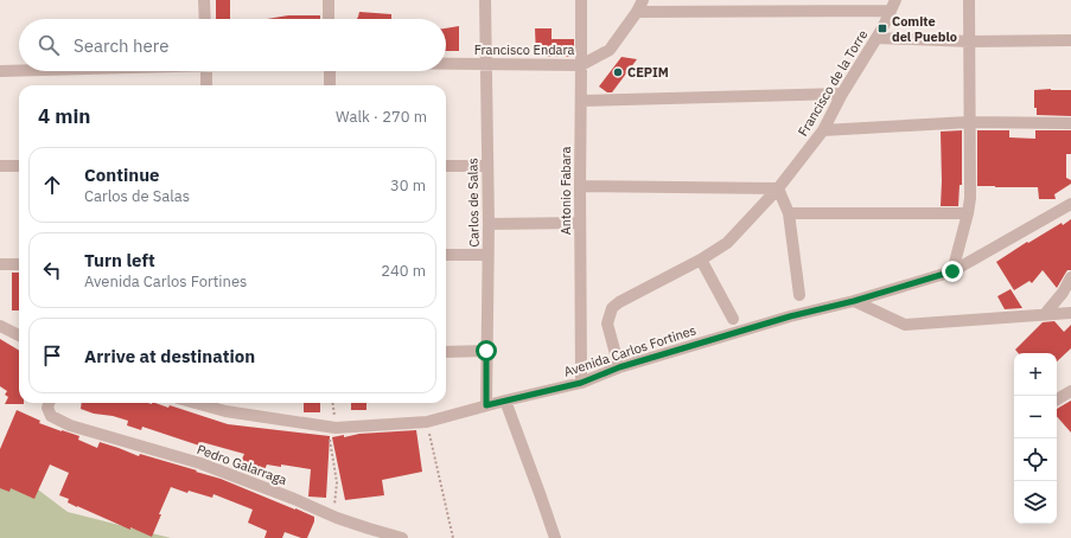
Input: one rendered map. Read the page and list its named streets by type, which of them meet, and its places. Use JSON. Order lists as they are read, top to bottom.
{
  "streets": {
    "street": [
      "Francisco Endara",
      "Francisco de la Torre",
      "Antonio Fabara",
      "Carlos de Salas",
      "Avenida Carlos Fortines",
      "Pedro Galarraga"
    ]
  },
  "crossings": [
    ["Francisco Endara", "Antonio Fabara"],
    ["Francisco Endara", "Carlos de Salas"],
    ["Francisco de la Torre", "Avenida Carlos Fortines"],
    ["Antonio Fabara", "Avenida Carlos Fortines"],
    ["Carlos de Salas", "Avenida Carlos Fortines"]
  ],
  "places": {
    "transit": ["Comite del Pueblo"],
    "other": ["CEPIM"]
  },
  "page": {
    "search": "Search here",
    "heading": ["4 min", "Walk · 270 m"],
    "list": [
      ["Continue", "Carlos de Salas", "30 m"],
      ["Turn left", "Avenida Carlos Fortines", "240 m"],
      "Arrive at destination"
    ],
    "map_buttons": ["+", "−"]
  }
}
